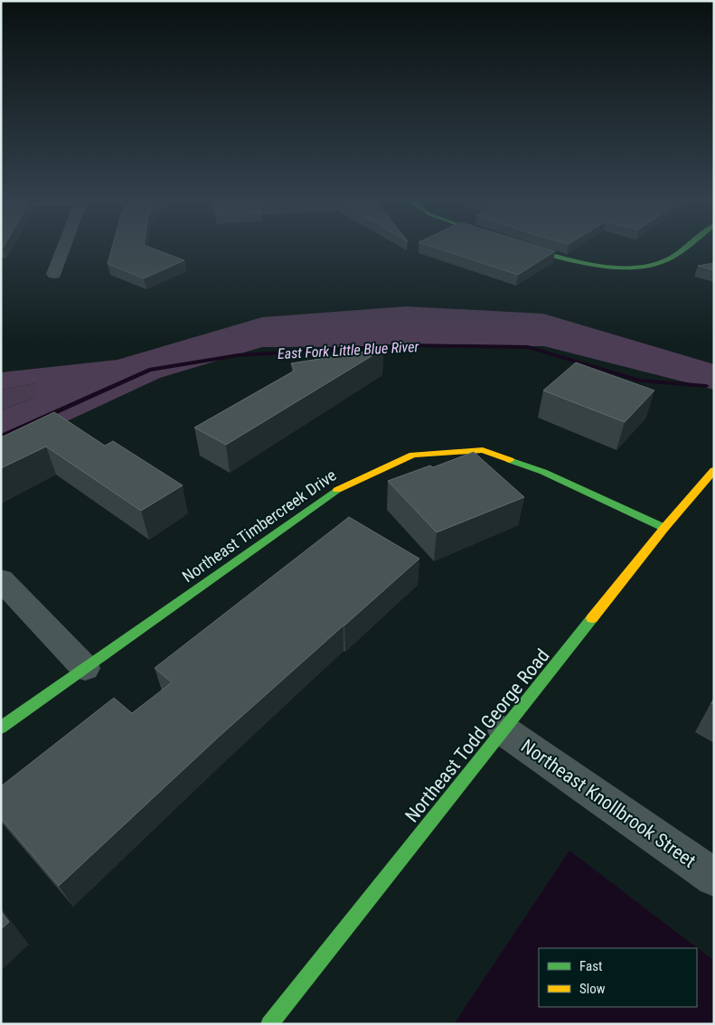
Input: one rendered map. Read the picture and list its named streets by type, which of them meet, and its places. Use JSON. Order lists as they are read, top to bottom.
{
  "streets": {
    "street": ["Northeast Timbercreek Drive", "Northeast Todd George Road", "Northeast Knollbrook Street"]
  },
  "crossings": [
    ["Northeast Timbercreek Drive", "Northeast Todd George Road"],
    ["Northeast Todd George Road", "Northeast Knollbrook Street"]
  ],
  "water": ["East Fork Little Blue River"],
  "legend": ["Fast", "Slow"]
}
